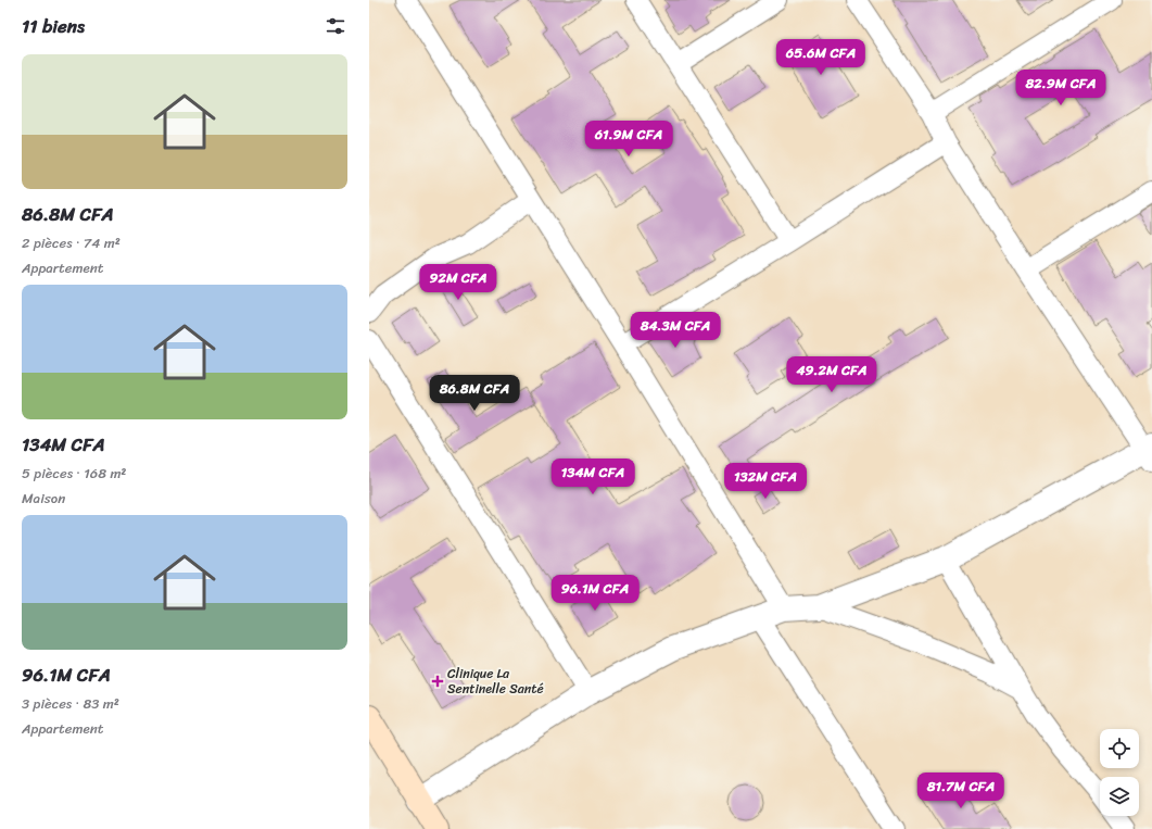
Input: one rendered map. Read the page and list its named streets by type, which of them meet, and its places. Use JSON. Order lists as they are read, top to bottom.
{
  "places": {
    "health": ["Clinique La Sentinelle Santé"]
  },
  "page": {
    "heading": "11 biens",
    "price": [
      "65.6M CFA",
      "82.9M CFA",
      "61.9M CFA",
      "92M CFA",
      "84.3M CFA",
      "49.2M CFA",
      "86.8M CFA",
      "134M CFA",
      "132M CFA",
      "96.1M CFA",
      "81.7M CFA"
    ],
    "list": [
      {
        "name": "86.8M CFA",
        "note": "2 pièces · 74 m² · Appartement"
      },
      {
        "name": "134M CFA",
        "note": "5 pièces · 168 m² · Maison"
      },
      {
        "name": "96.1M CFA",
        "note": "3 pièces · 83 m² · Appartement"
      }
    ]
  }
}
